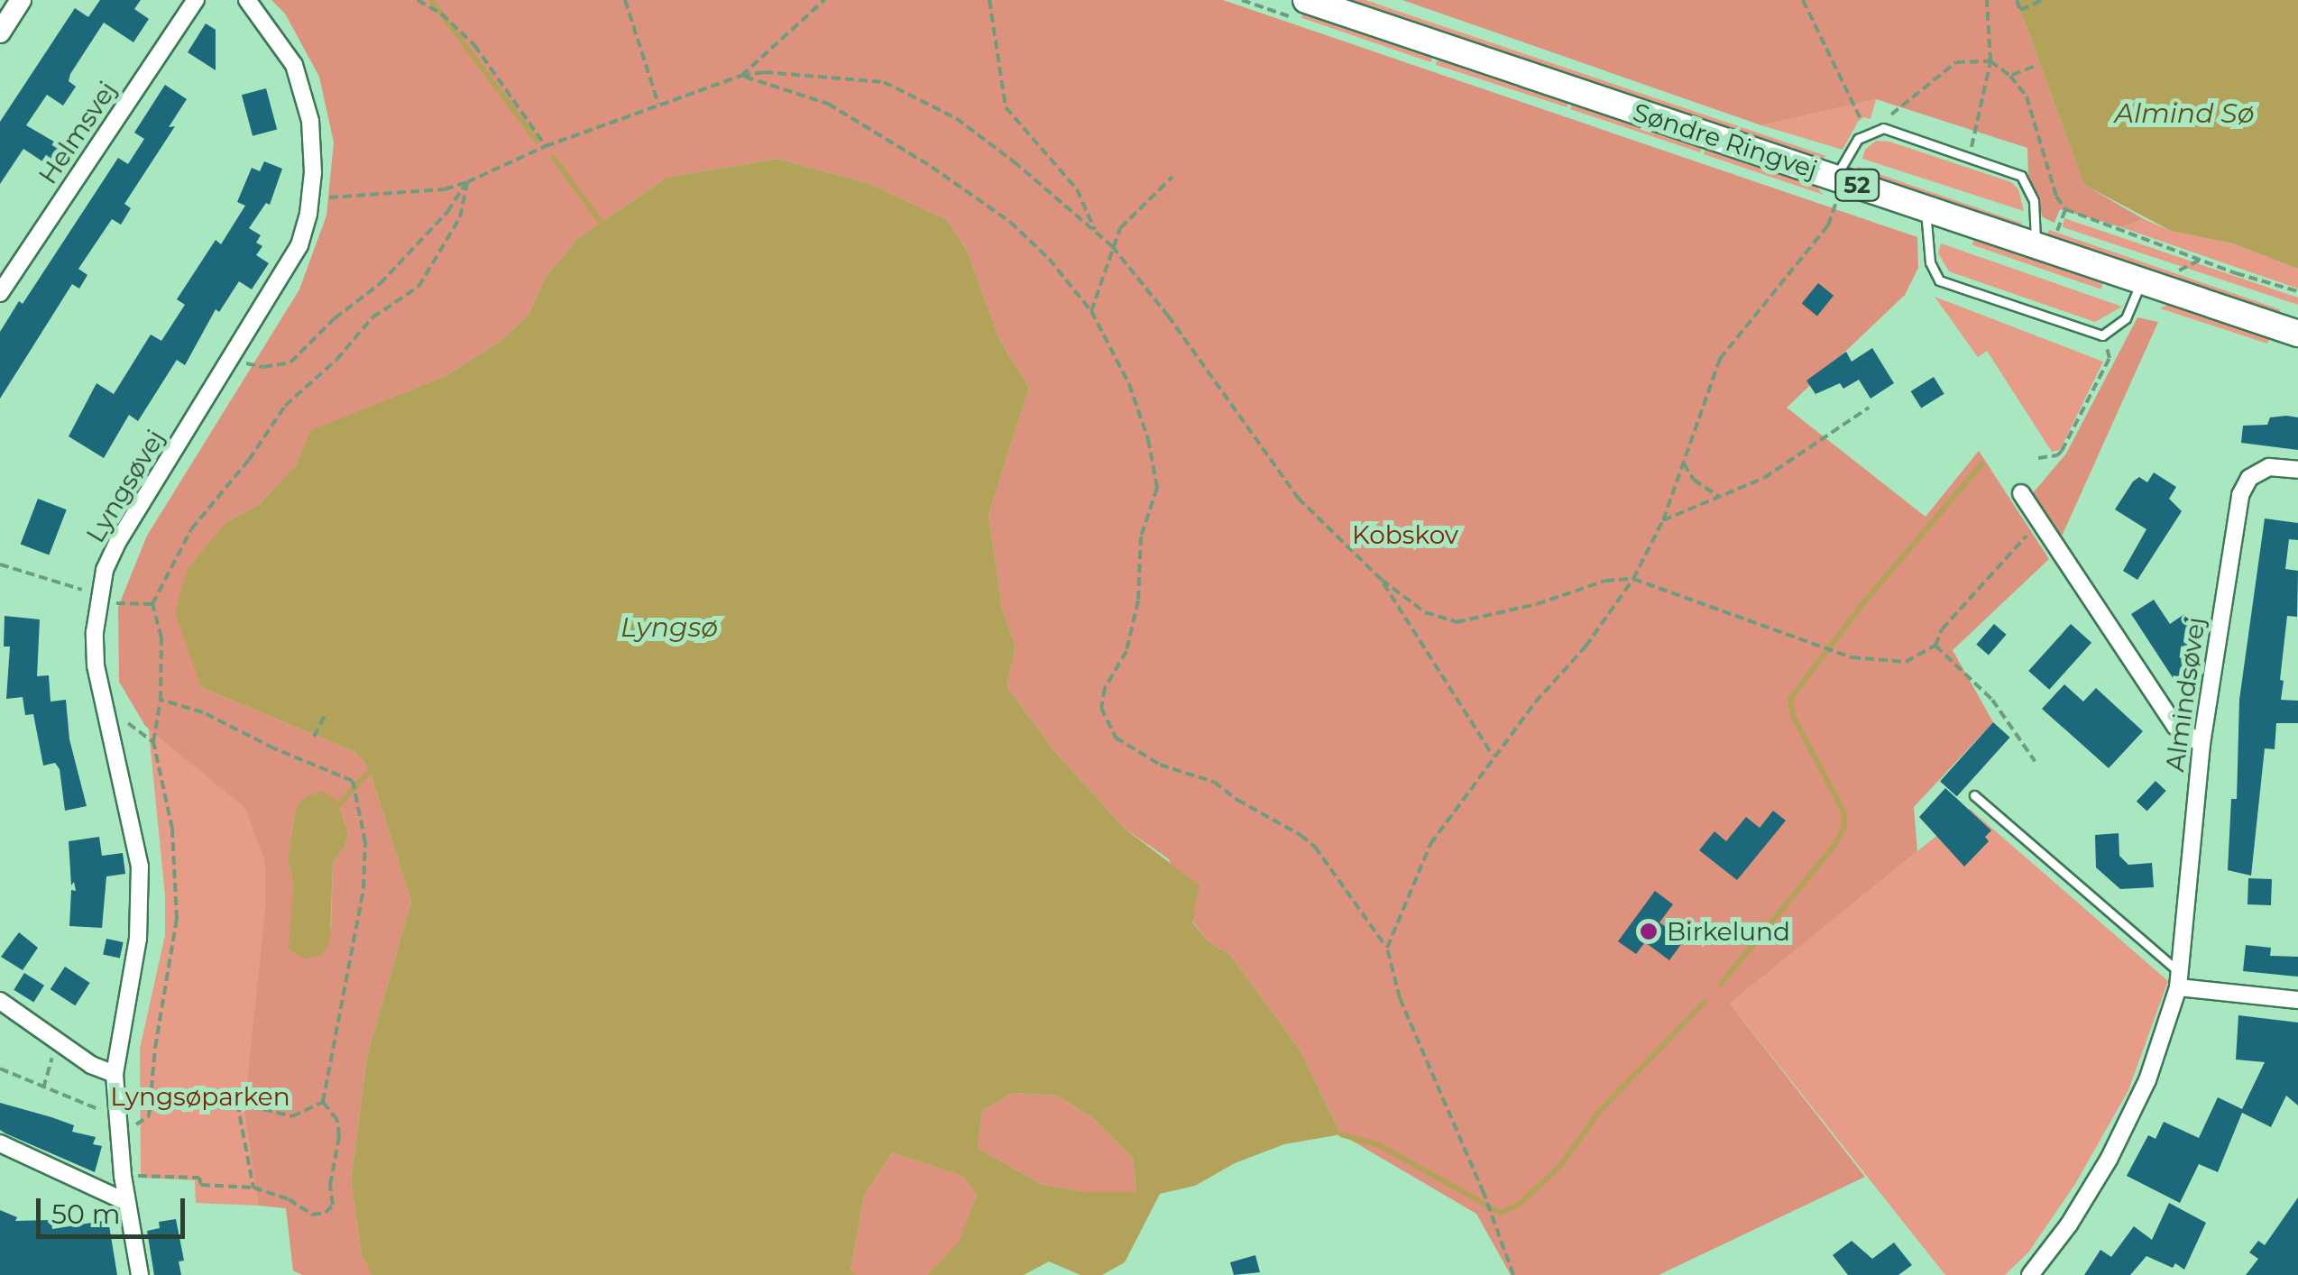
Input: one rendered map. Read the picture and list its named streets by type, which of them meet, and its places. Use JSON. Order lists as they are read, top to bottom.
{
  "streets": {
    "main road": ["Søndre Ringvej", "52"],
    "street": ["Helmsvej", "Lyngsøvej", "Almindsøvej"]
  },
  "water": ["Almind Sø", "Lyngsø"],
  "parks": ["Kobskov", "Lyngsøparken"],
  "places": ["Birkelund"],
  "scale_bar": "50 m"
}
